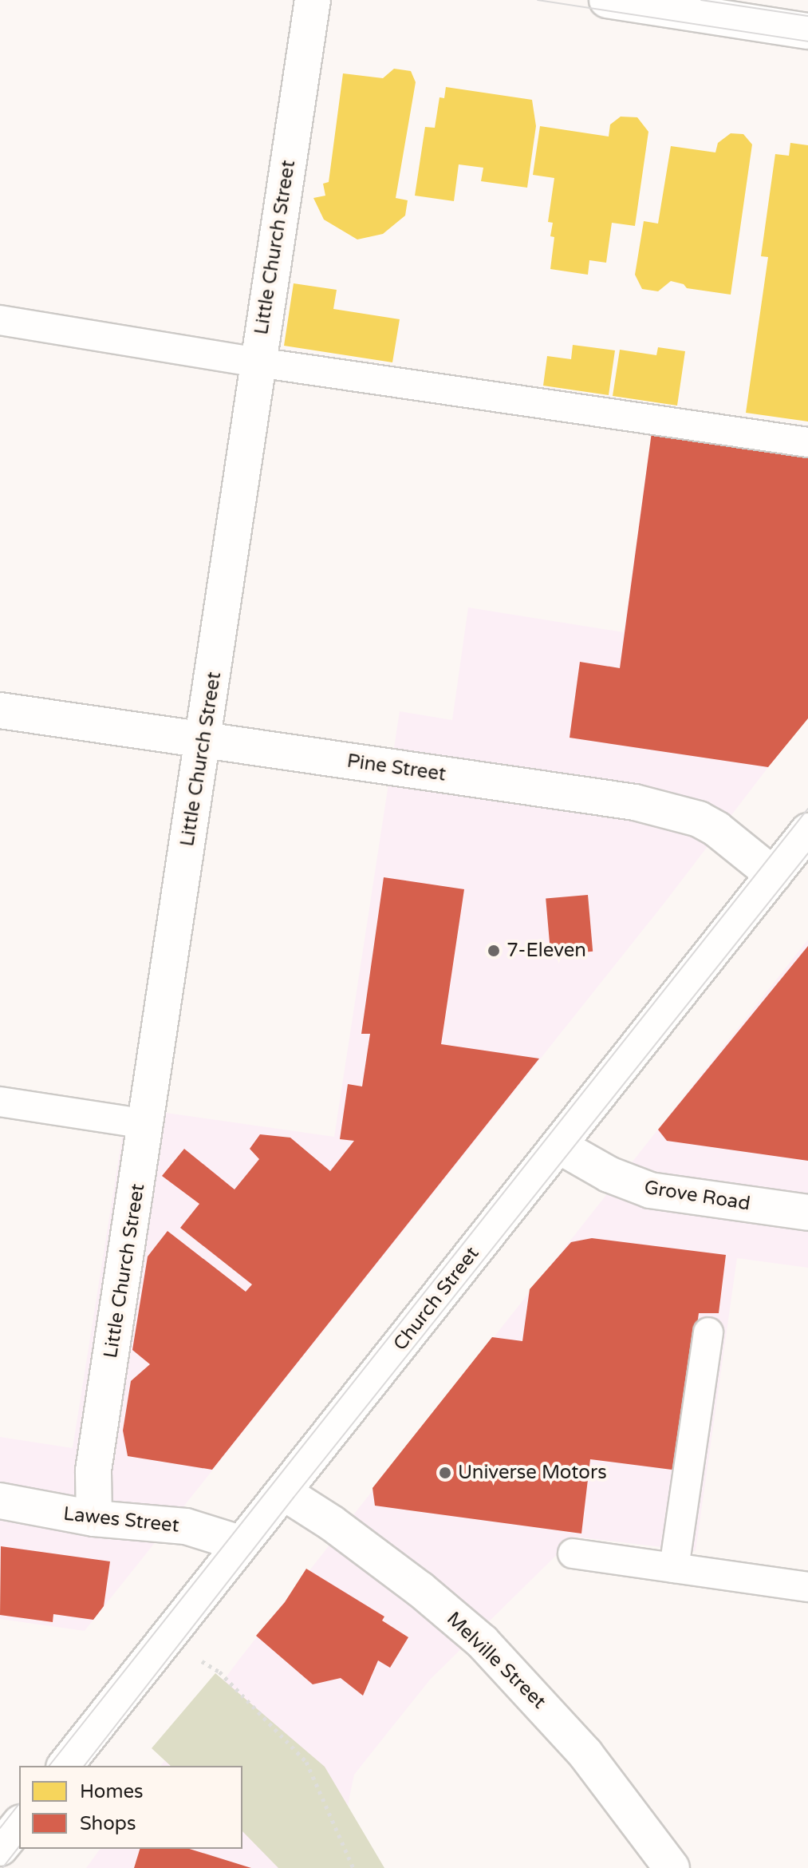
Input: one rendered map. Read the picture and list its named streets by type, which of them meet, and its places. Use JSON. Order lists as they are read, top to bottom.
{
  "streets": {
    "street": [
      "Little Church Street",
      "Pine Street",
      "Grove Road",
      "Church Street",
      "Lawes Street",
      "Melville Street"
    ]
  },
  "crossings": [
    ["Little Church Street", "Pine Street"],
    ["Little Church Street", "Lawes Street"],
    ["Pine Street", "Church Street"],
    ["Grove Road", "Church Street"],
    ["Church Street", "Lawes Street"],
    ["Church Street", "Melville Street"]
  ],
  "places": ["7-Eleven", "Universe Motors"],
  "legend": ["Homes", "Shops"]
}
